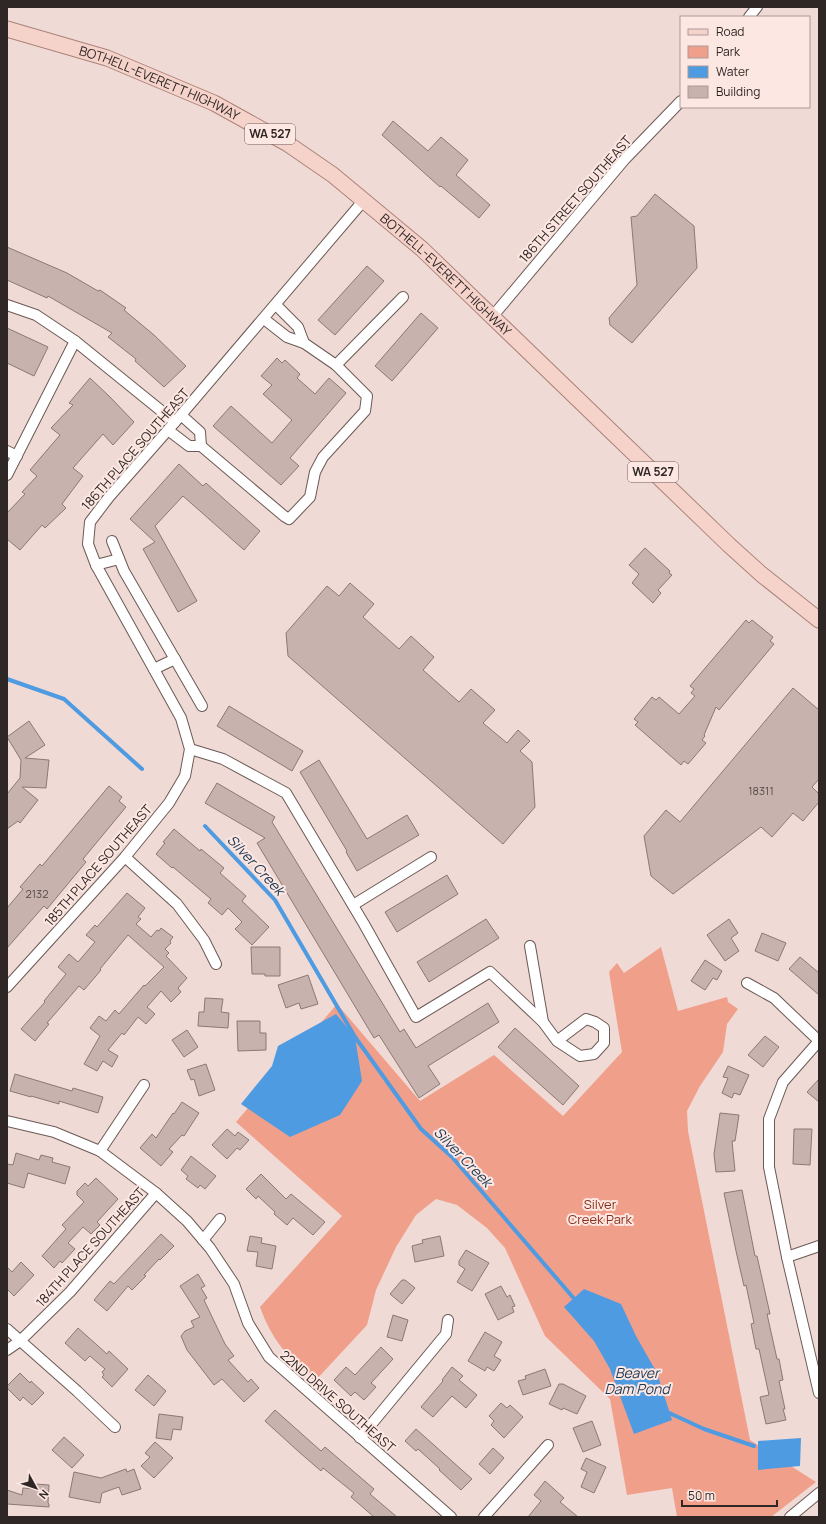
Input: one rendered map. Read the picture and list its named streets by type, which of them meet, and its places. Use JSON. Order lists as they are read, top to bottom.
{
  "streets": {
    "main road": ["BOTHELL-EVERETT HIGHWAY", "WA 527"],
    "street": [
      "186TH STREET SOUTHEAST",
      "186TH PLACE SOUTHEAST",
      "185TH PLACE SOUTHEAST",
      "184TH PLACE SOUTHEAST",
      "22ND DRIVE SOUTHEAST"
    ]
  },
  "crossings": [
    ["BOTHELL-EVERETT HIGHWAY", "186TH STREET SOUTHEAST"],
    ["BOTHELL-EVERETT HIGHWAY", "186TH PLACE SOUTHEAST"],
    ["186TH PLACE SOUTHEAST", "185TH PLACE SOUTHEAST"],
    ["184TH PLACE SOUTHEAST", "22ND DRIVE SOUTHEAST"]
  ],
  "water": ["Silver Creek", "Beaver Dam Pond"],
  "parks": ["Silver Creek Park"],
  "house_numbers": ["18311", "2132"],
  "legend": [
    "Road",
    "Park",
    "Water",
    "Building"
  ],
  "scale_bar": "50 m",
  "north": "bottom right"
}
